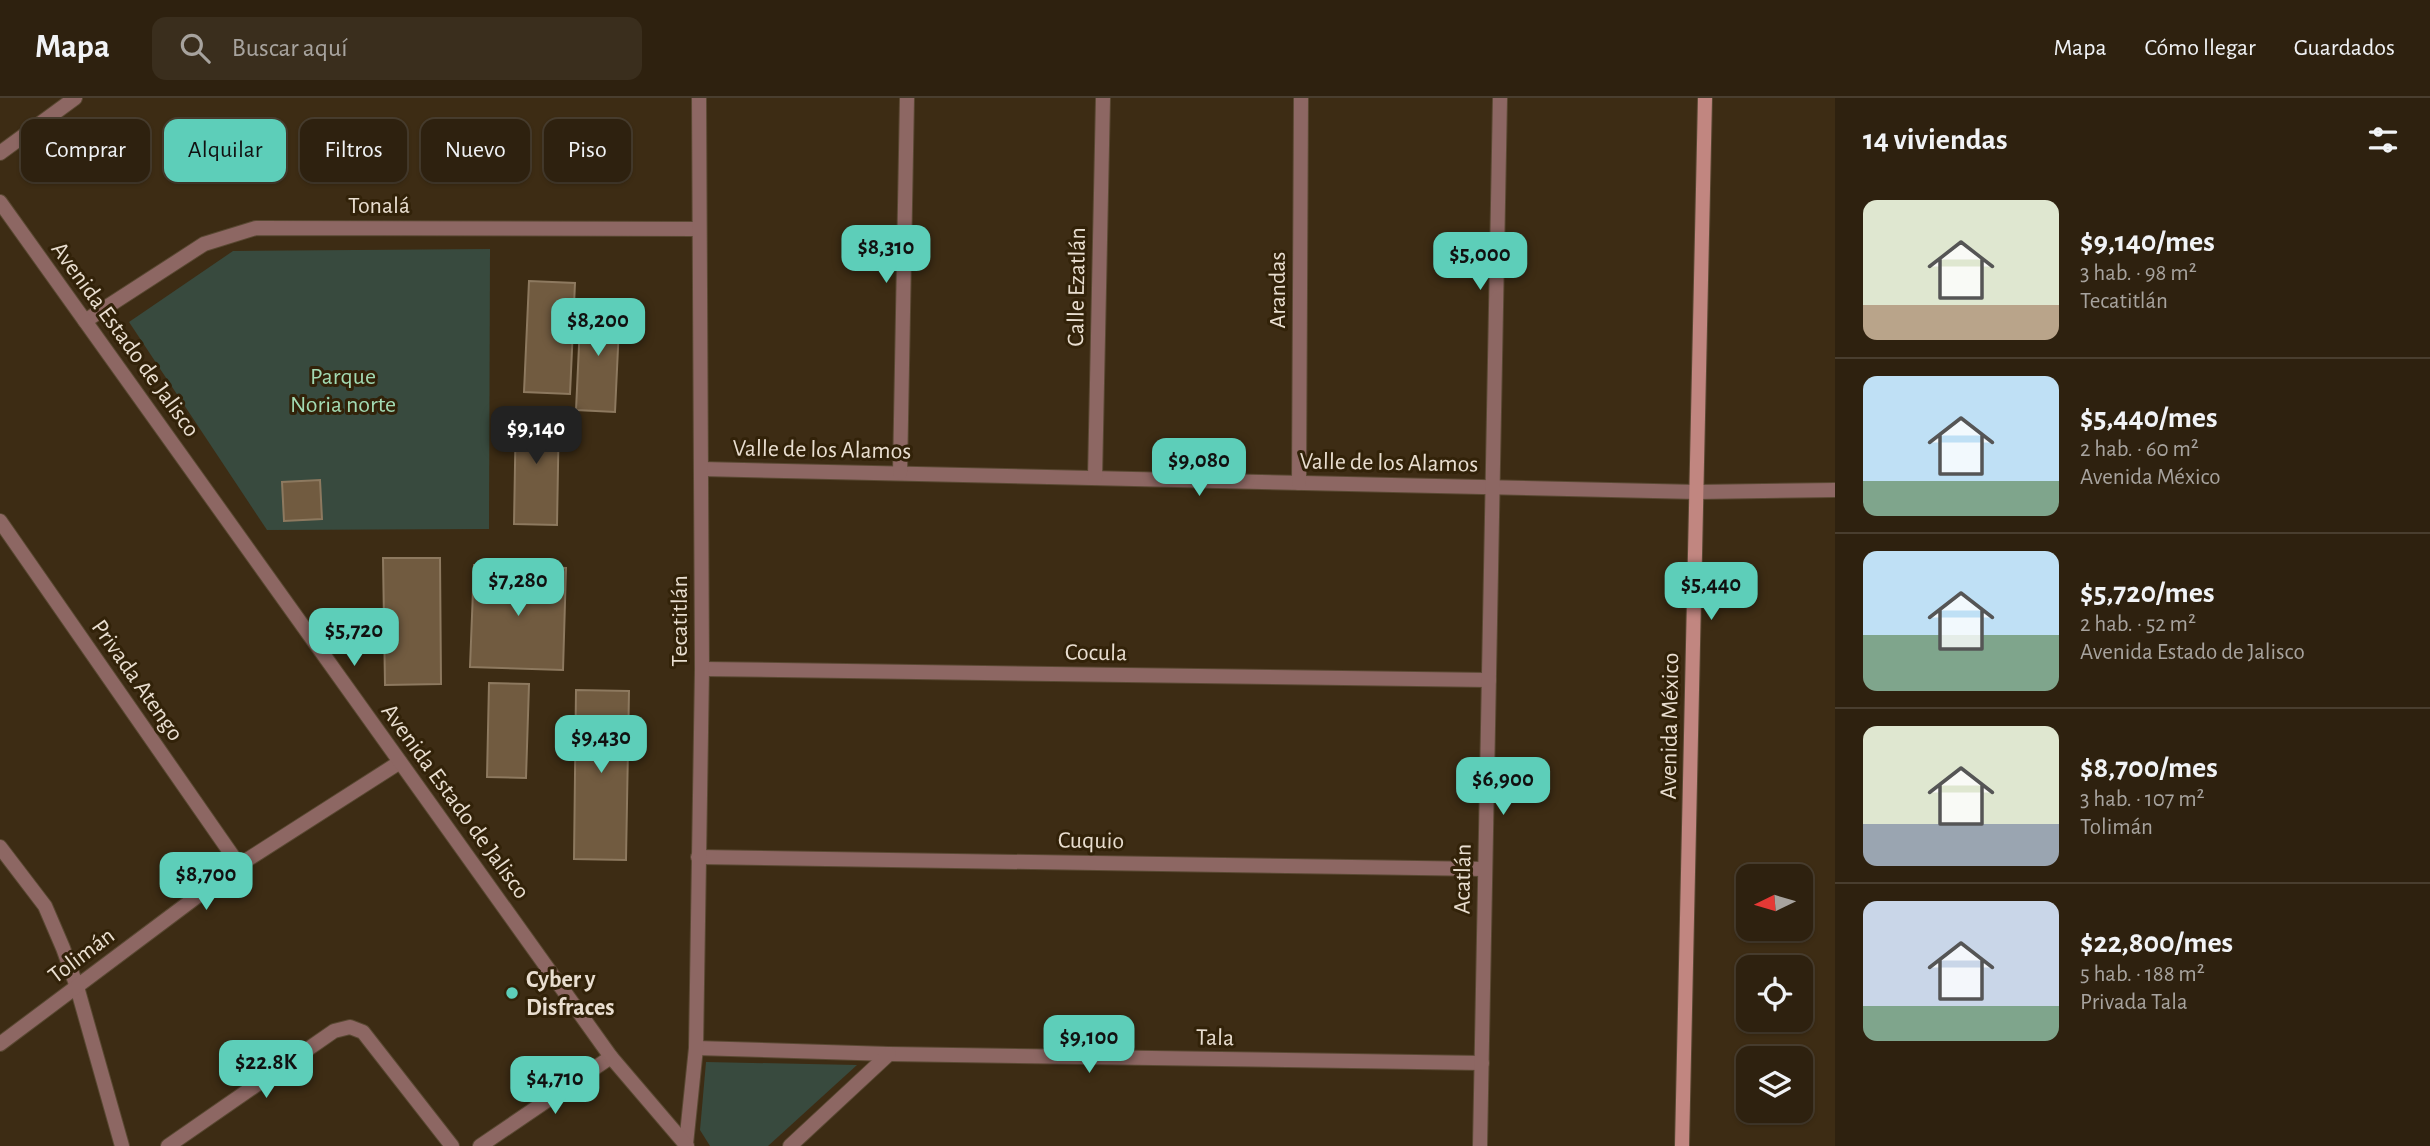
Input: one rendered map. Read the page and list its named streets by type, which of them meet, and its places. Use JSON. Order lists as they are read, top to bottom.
{
  "streets": {
    "main road": ["Avenida México"],
    "street": [
      "Tonalá",
      "Calle Ezatlán",
      "Arandas",
      "Avenida Estado de Jalisco",
      "Valle de los Alamos",
      "Tecatitlán",
      "Cocula",
      "Privada Atengo",
      "Cuquio",
      "Acatlán",
      "Tolimán",
      "Tala"
    ]
  },
  "crossings": [
    ["Tonalá", "Avenida Estado de Jalisco"],
    ["Tonalá", "Tecatitlán"],
    ["Calle Ezatlán", "Valle de los Alamos"],
    ["Arandas", "Valle de los Alamos"],
    ["Avenida Estado de Jalisco", "Tecatitlán"],
    ["Avenida Estado de Jalisco", "Tolimán"],
    ["Valle de los Alamos", "Tecatitlán"],
    ["Valle de los Alamos", "Avenida México"],
    ["Valle de los Alamos", "Acatlán"],
    ["Tecatitlán", "Cocula"],
    ["Tecatitlán", "Cuquio"],
    ["Tecatitlán", "Tala"],
    ["Cocula", "Acatlán"],
    ["Privada Atengo", "Tolimán"],
    ["Cuquio", "Acatlán"],
    ["Acatlán", "Tala"]
  ],
  "parks": ["Parque Noria norte"],
  "places": ["Cyber y Disfraces"],
  "north": "left",
  "page": {
    "header": "Mapa",
    "search": "Buscar aquí",
    "nav": ["Mapa", "Cómo llegar", "Guardados"],
    "heading": "14 viviendas",
    "chip": [
      "Comprar",
      "Alquilar",
      "Filtros",
      "Nuevo",
      "Piso"
    ],
    "list": [
      {
        "name": "$9,140/mes",
        "note": "3 hab. · 98 m² · Tecatitlán"
      },
      {
        "name": "$5,440/mes",
        "note": "2 hab. · 60 m² · Avenida México"
      },
      {
        "name": "$5,720/mes",
        "note": "2 hab. · 52 m² · Avenida Estado de Jalisco"
      },
      {
        "name": "$8,700/mes",
        "note": "3 hab. · 107 m² · Tolimán"
      },
      {
        "name": "$22,800/mes",
        "note": "5 hab. · 188 m² · Privada Tala"
      }
    ],
    "price": [
      "$8,310",
      "$5,000",
      "$8,200",
      "$9,140",
      "$9,080",
      "$7,280",
      "$5,440",
      "$5,720",
      "$9,430",
      "$6,900",
      "$8,700",
      "$9,100",
      "$22.8K",
      "$4,710"
    ]
  }
}
